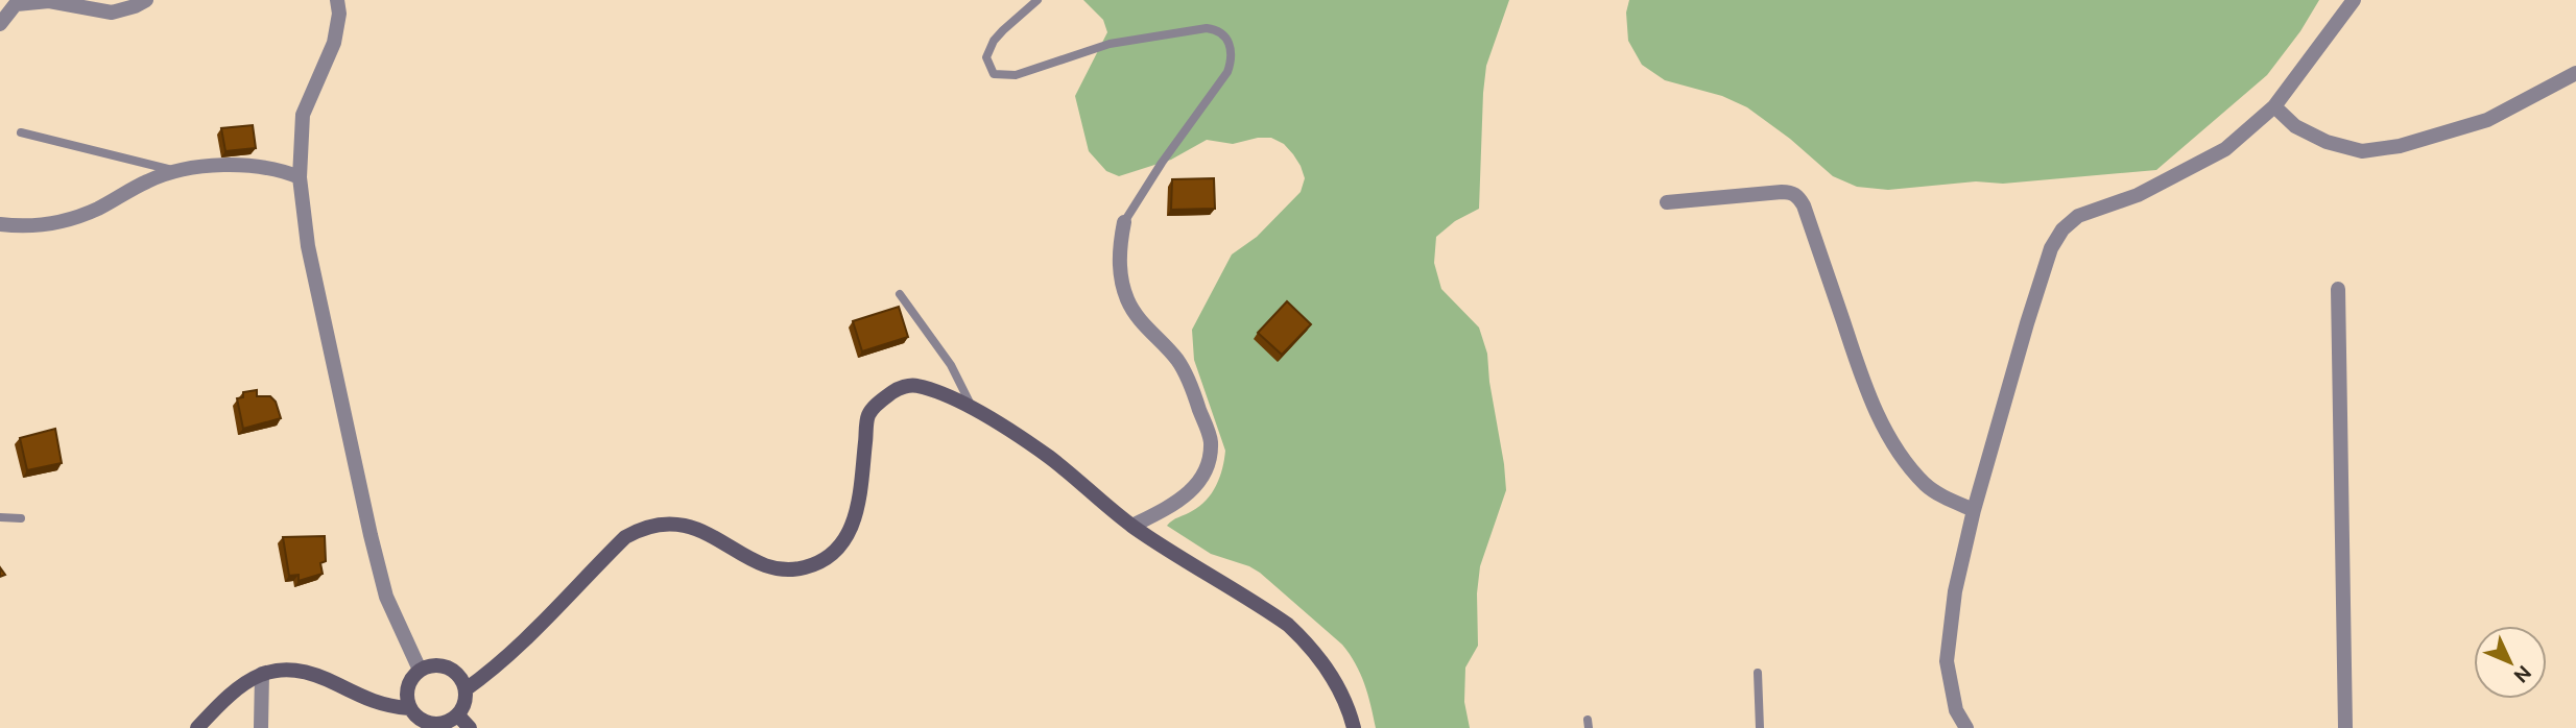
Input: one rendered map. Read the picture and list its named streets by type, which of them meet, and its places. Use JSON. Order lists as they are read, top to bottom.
{
  "north": "bottom right"
}
